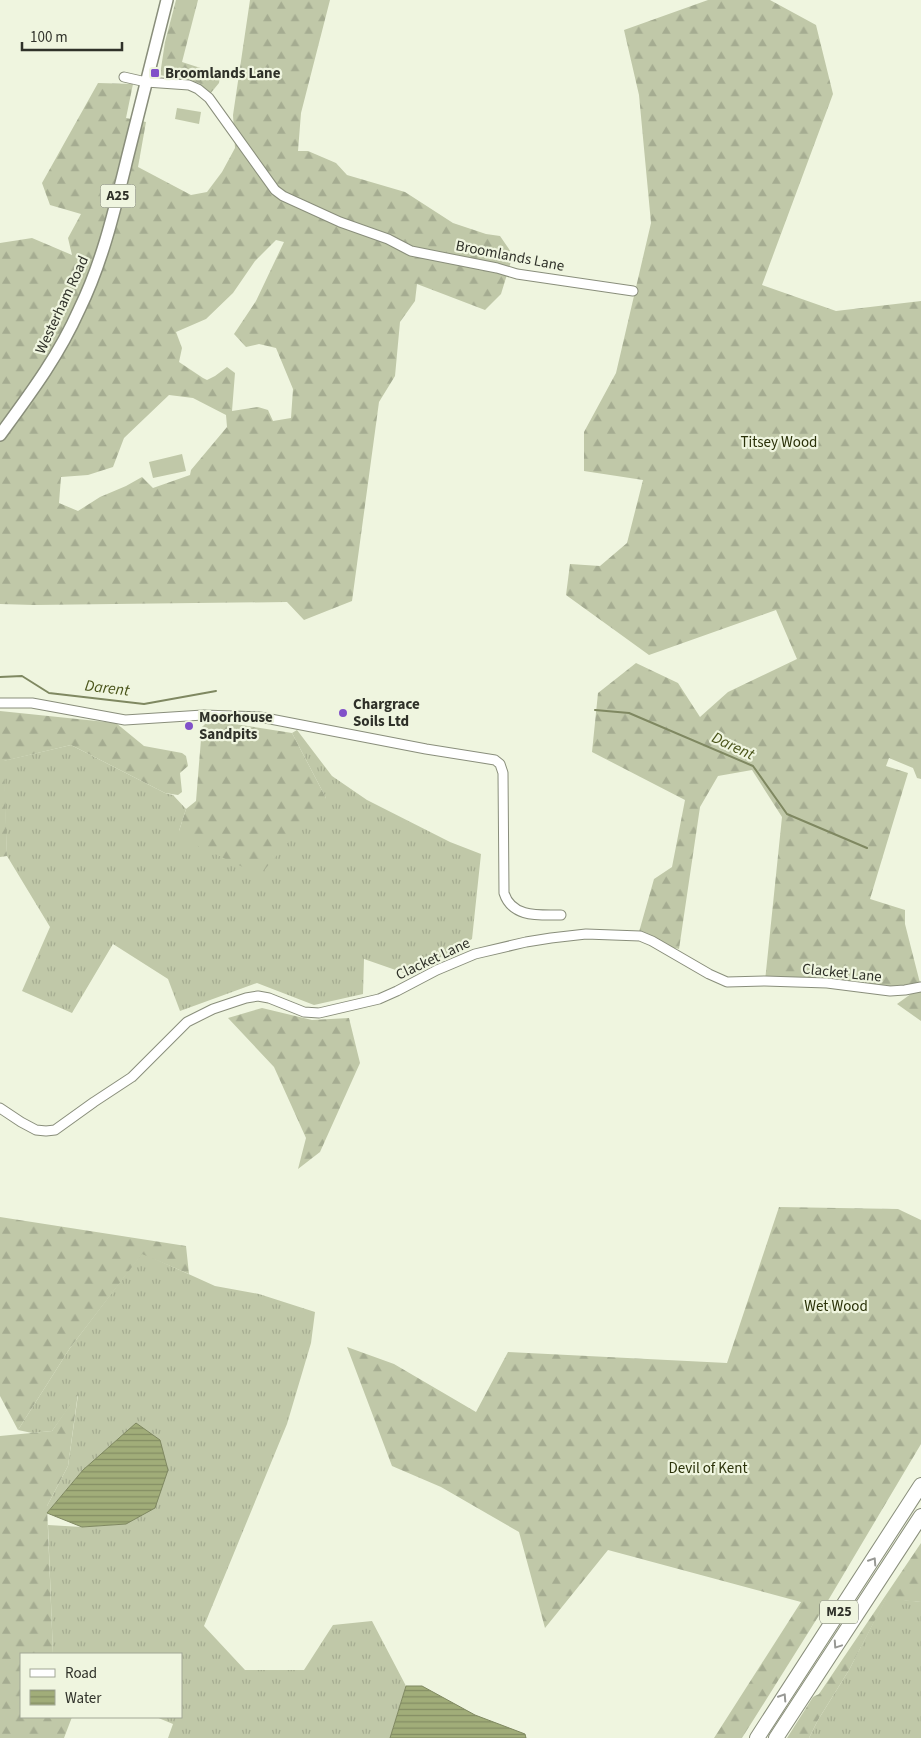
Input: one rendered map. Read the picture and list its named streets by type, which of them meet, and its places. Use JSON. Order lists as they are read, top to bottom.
{
  "streets": {
    "highway": ["M25"],
    "main road": ["A25", "Westerham Road"],
    "street": ["Broomlands Lane", "Clacket Lane"]
  },
  "crossings": [
    ["Broomlands Lane", "Westerham Road"]
  ],
  "water": ["Darent"],
  "parks": ["Titsey Wood", "Wet Wood", "Devil of Kent"],
  "places": {
    "transit": ["Broomlands Lane"],
    "other": ["Chargrace Soils Ltd", "Moorhouse Sandpits"]
  },
  "legend": ["Road", "Water"],
  "scale_bar": "100 m"
}
